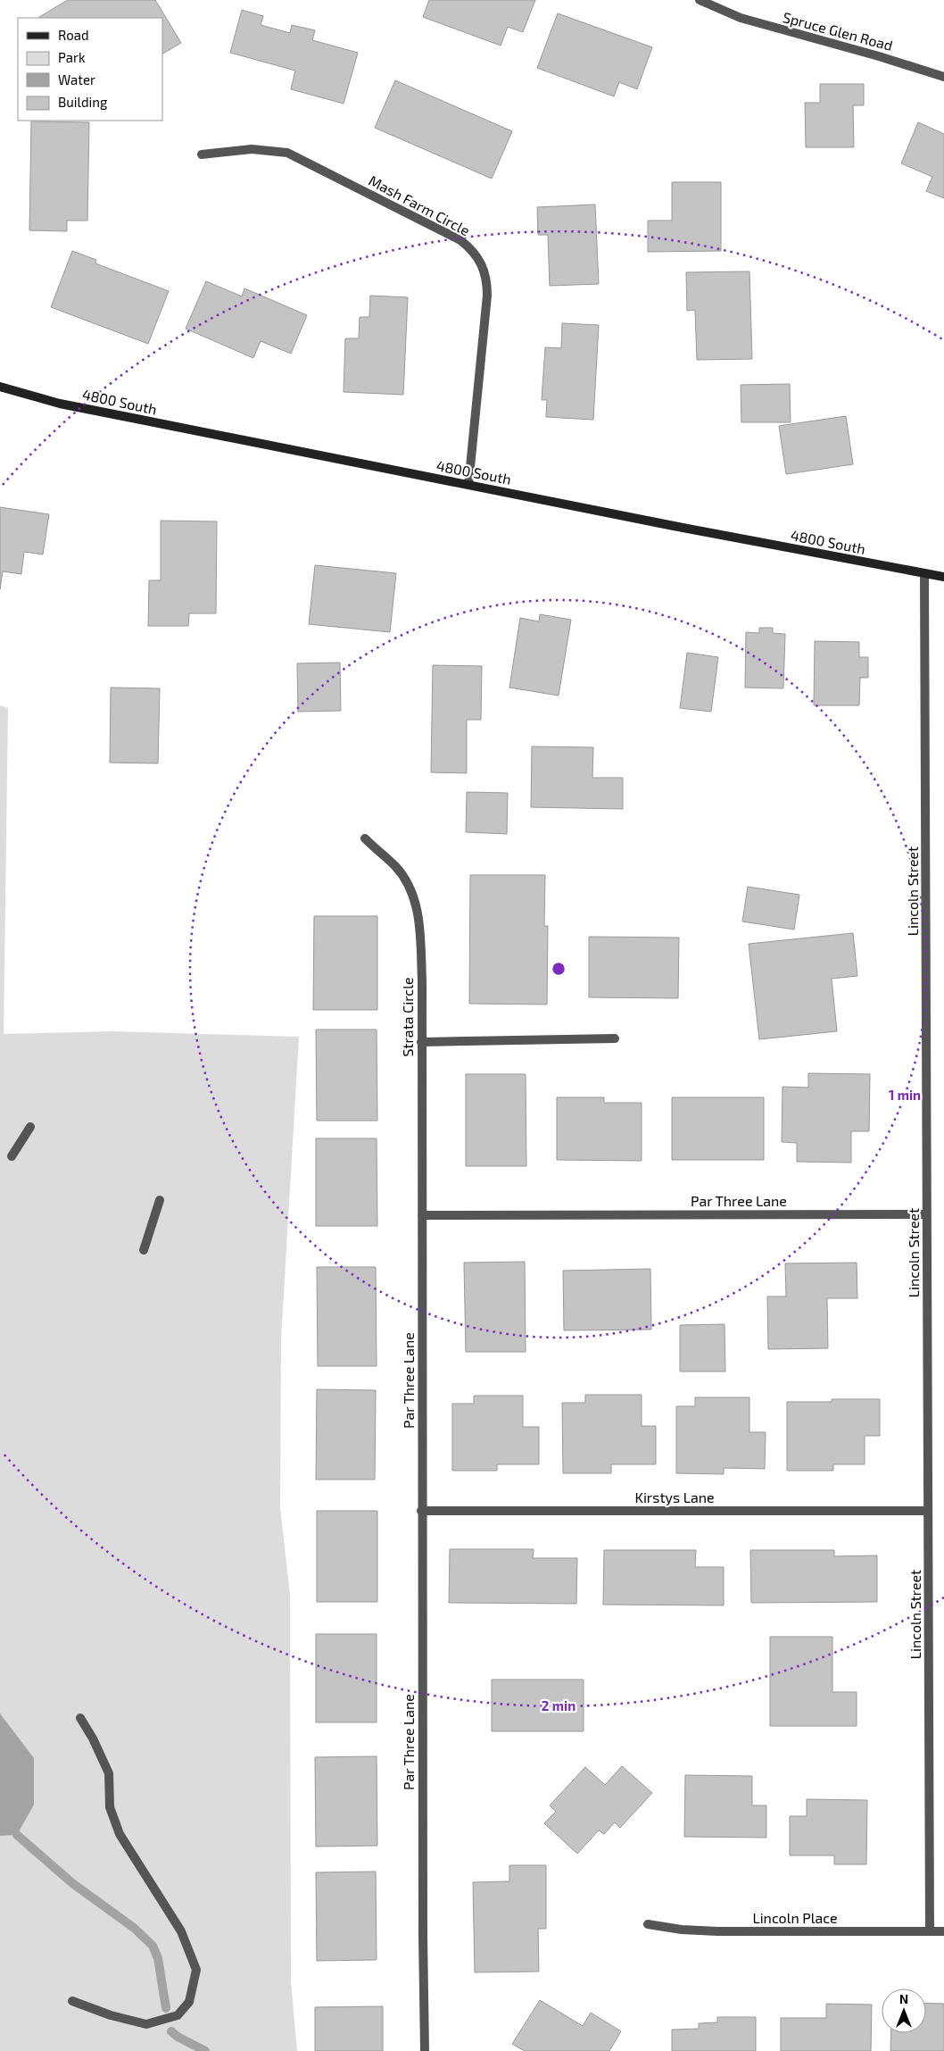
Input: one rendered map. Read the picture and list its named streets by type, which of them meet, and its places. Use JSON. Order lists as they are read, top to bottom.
{
  "streets": {
    "street": [
      "Spruce Glen Road",
      "Mash Farm Circle",
      "4800 South",
      "Lincoln Street",
      "Strata Circle",
      "Par Three Lane",
      "Kirstys Lane",
      "Lincoln Place"
    ]
  },
  "crossings": [
    ["Mash Farm Circle", "4800 South"],
    ["4800 South", "Lincoln Street"],
    ["Lincoln Street", "Par Three Lane"],
    ["Lincoln Street", "Kirstys Lane"],
    ["Lincoln Street", "Lincoln Place"],
    ["Strata Circle", "Par Three Lane"],
    ["Par Three Lane", "Kirstys Lane"]
  ],
  "legend": [
    "Road",
    "Park",
    "Water",
    "Building"
  ],
  "north": "top",
  "rings": ["1 min", "2 min"]
}
